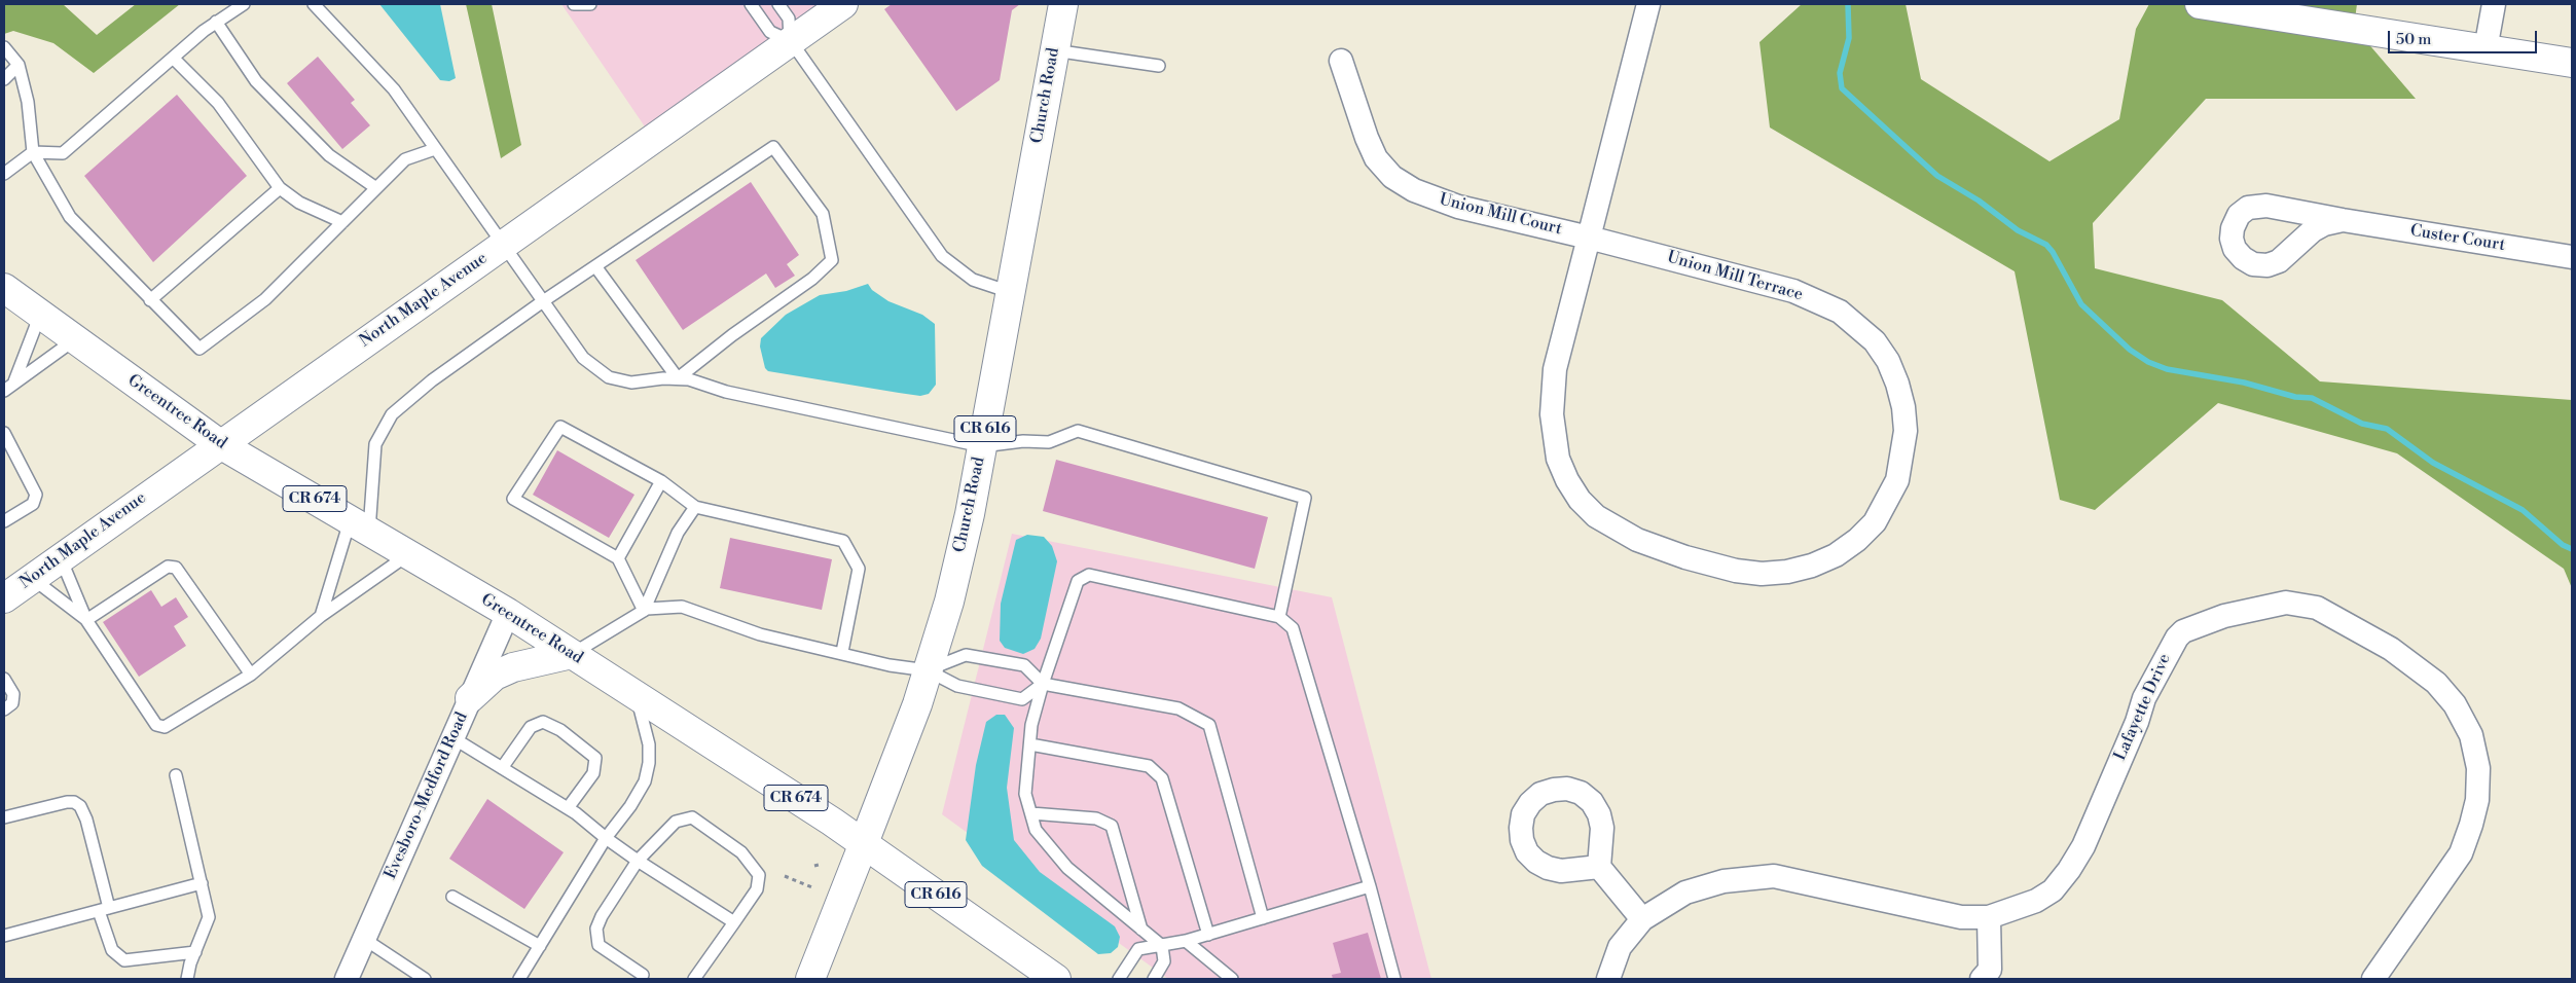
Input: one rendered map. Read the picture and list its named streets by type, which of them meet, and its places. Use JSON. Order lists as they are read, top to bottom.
{
  "streets": {
    "main road": [
      "Church Road",
      "North Maple Avenue",
      "Greentree Road",
      "CR 616",
      "CR 674"
    ],
    "street": [
      "Union Mill Court",
      "Custer Court",
      "Union Mill Terrace",
      "Lafayette Drive",
      "Evesboro-Medford Road"
    ]
  },
  "crossings": [
    ["Church Road", "Greentree Road"],
    ["Union Mill Court", "Union Mill Terrace"],
    ["North Maple Avenue", "Greentree Road"],
    ["Greentree Road", "Evesboro-Medford Road"]
  ],
  "scale_bar": "50 m"
}
